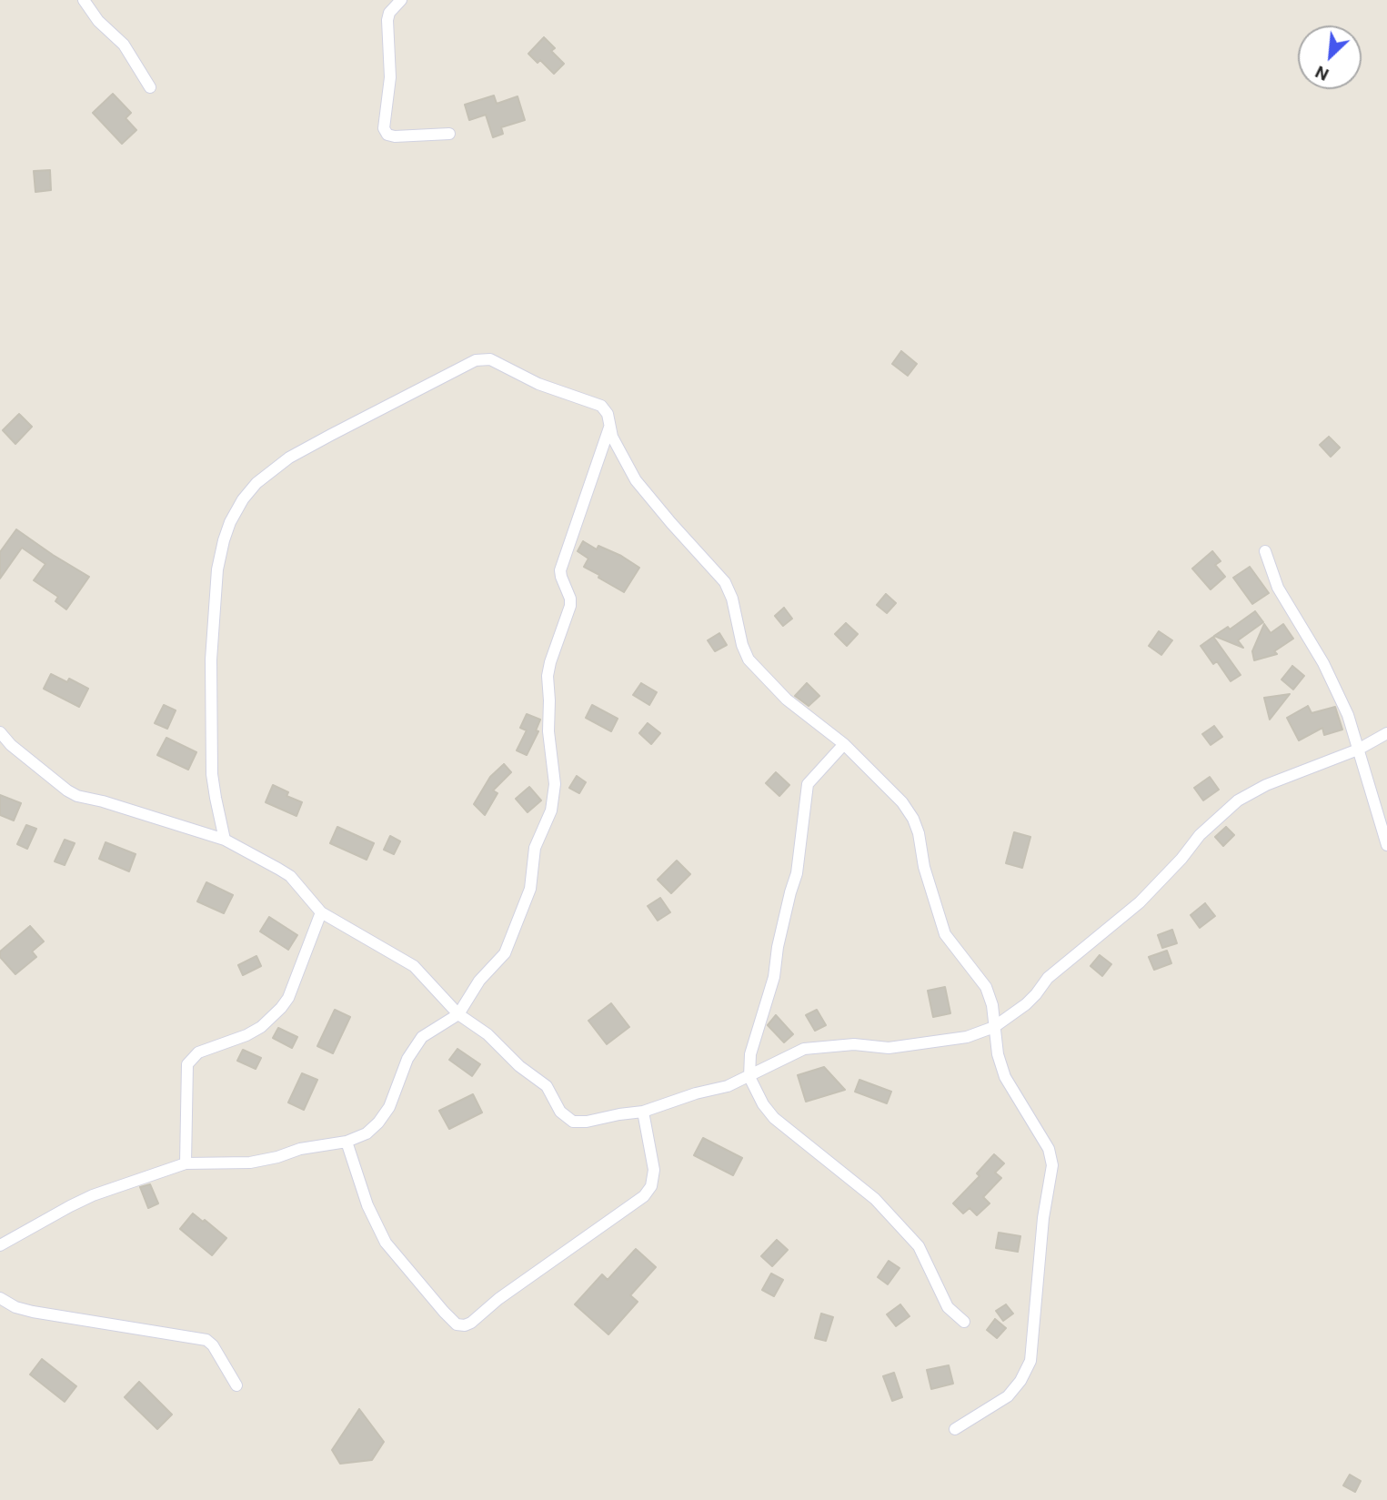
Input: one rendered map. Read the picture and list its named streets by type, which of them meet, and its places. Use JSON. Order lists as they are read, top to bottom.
{
  "north": "bottom left"
}
